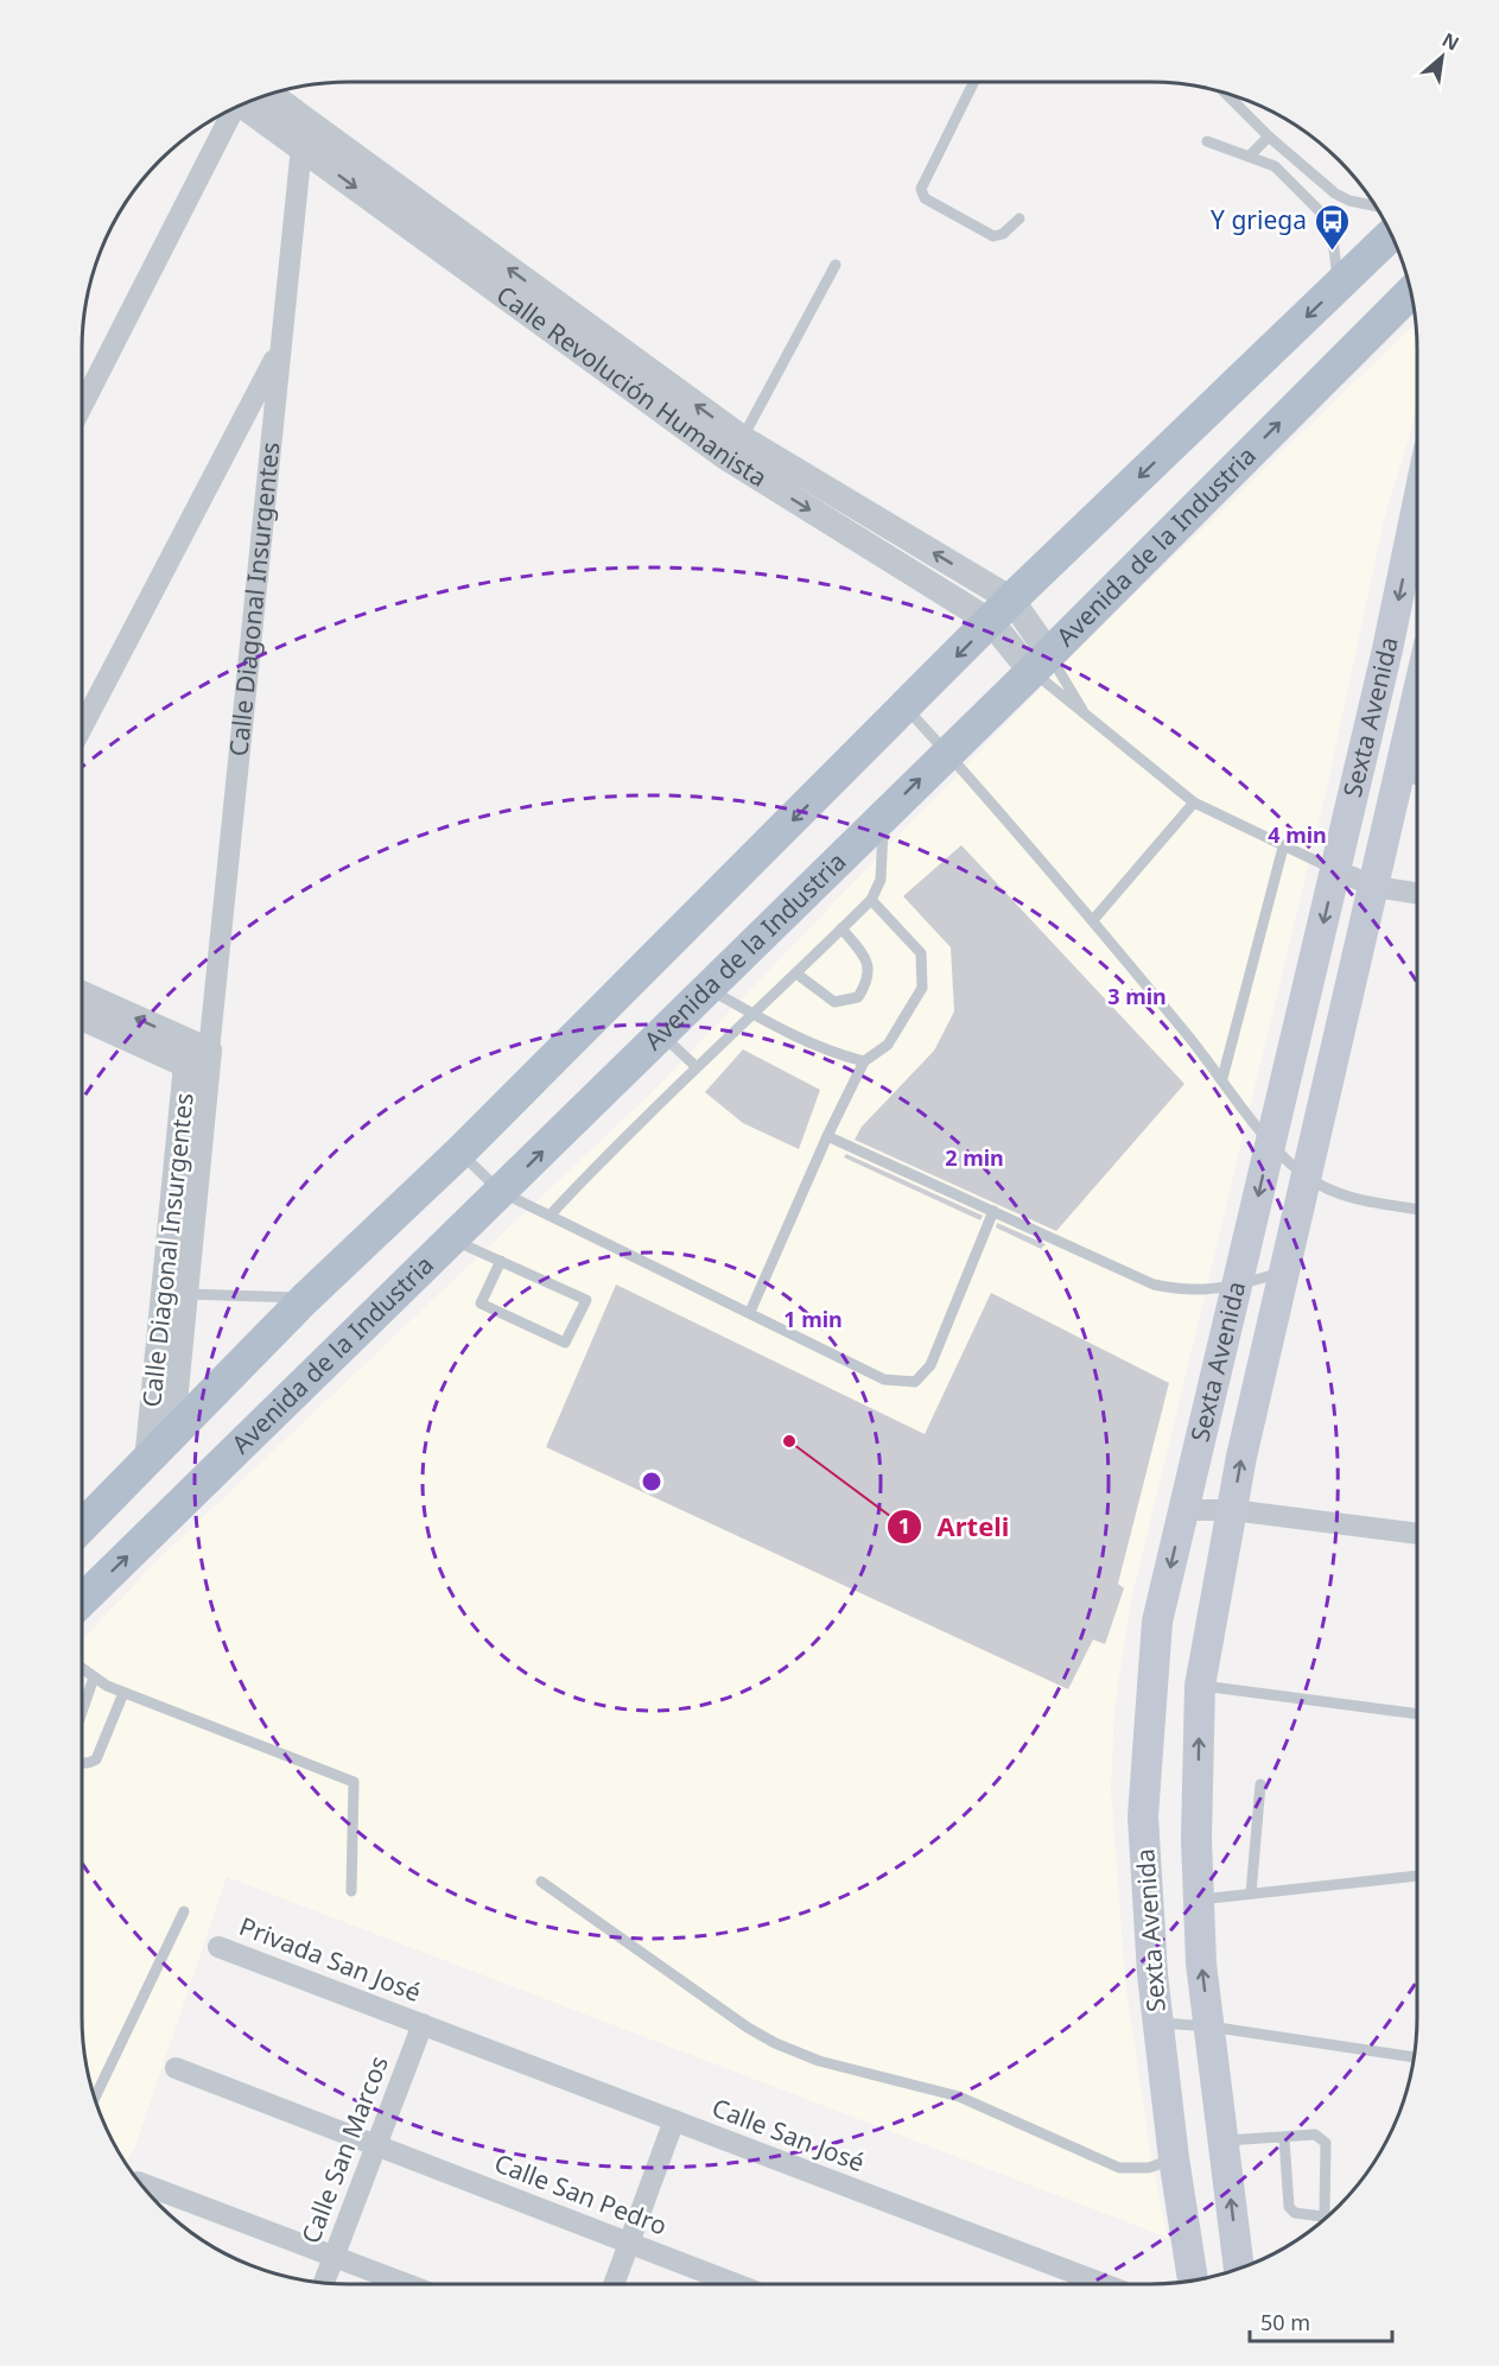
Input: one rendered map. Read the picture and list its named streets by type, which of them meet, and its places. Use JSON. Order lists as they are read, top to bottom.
{
  "streets": {
    "main road": ["Avenida de la Industria", "Sexta Avenida"],
    "street": [
      "Calle Revolución Humanista",
      "Calle Diagonal Insurgentes",
      "Privada San José",
      "Calle San José",
      "Calle San Marcos",
      "Calle San Pedro"
    ]
  },
  "crossings": [
    ["Calle Revolución Humanista", "Avenida de la Industria"],
    ["Calle Revolución Humanista", "Calle Diagonal Insurgentes"],
    ["Privada San José", "Calle San José"],
    ["Privada San José", "Calle San Marcos"],
    ["Calle San José", "Calle San Marcos"],
    ["Calle San Marcos", "Calle San Pedro"]
  ],
  "places": {
    "bus stop": ["Y griega"],
    "other": ["Arteli"]
  },
  "scale_bar": "50 m",
  "north": "top right",
  "rings": [
    "4 min",
    "3 min",
    "2 min",
    "1 min"
  ]
}
